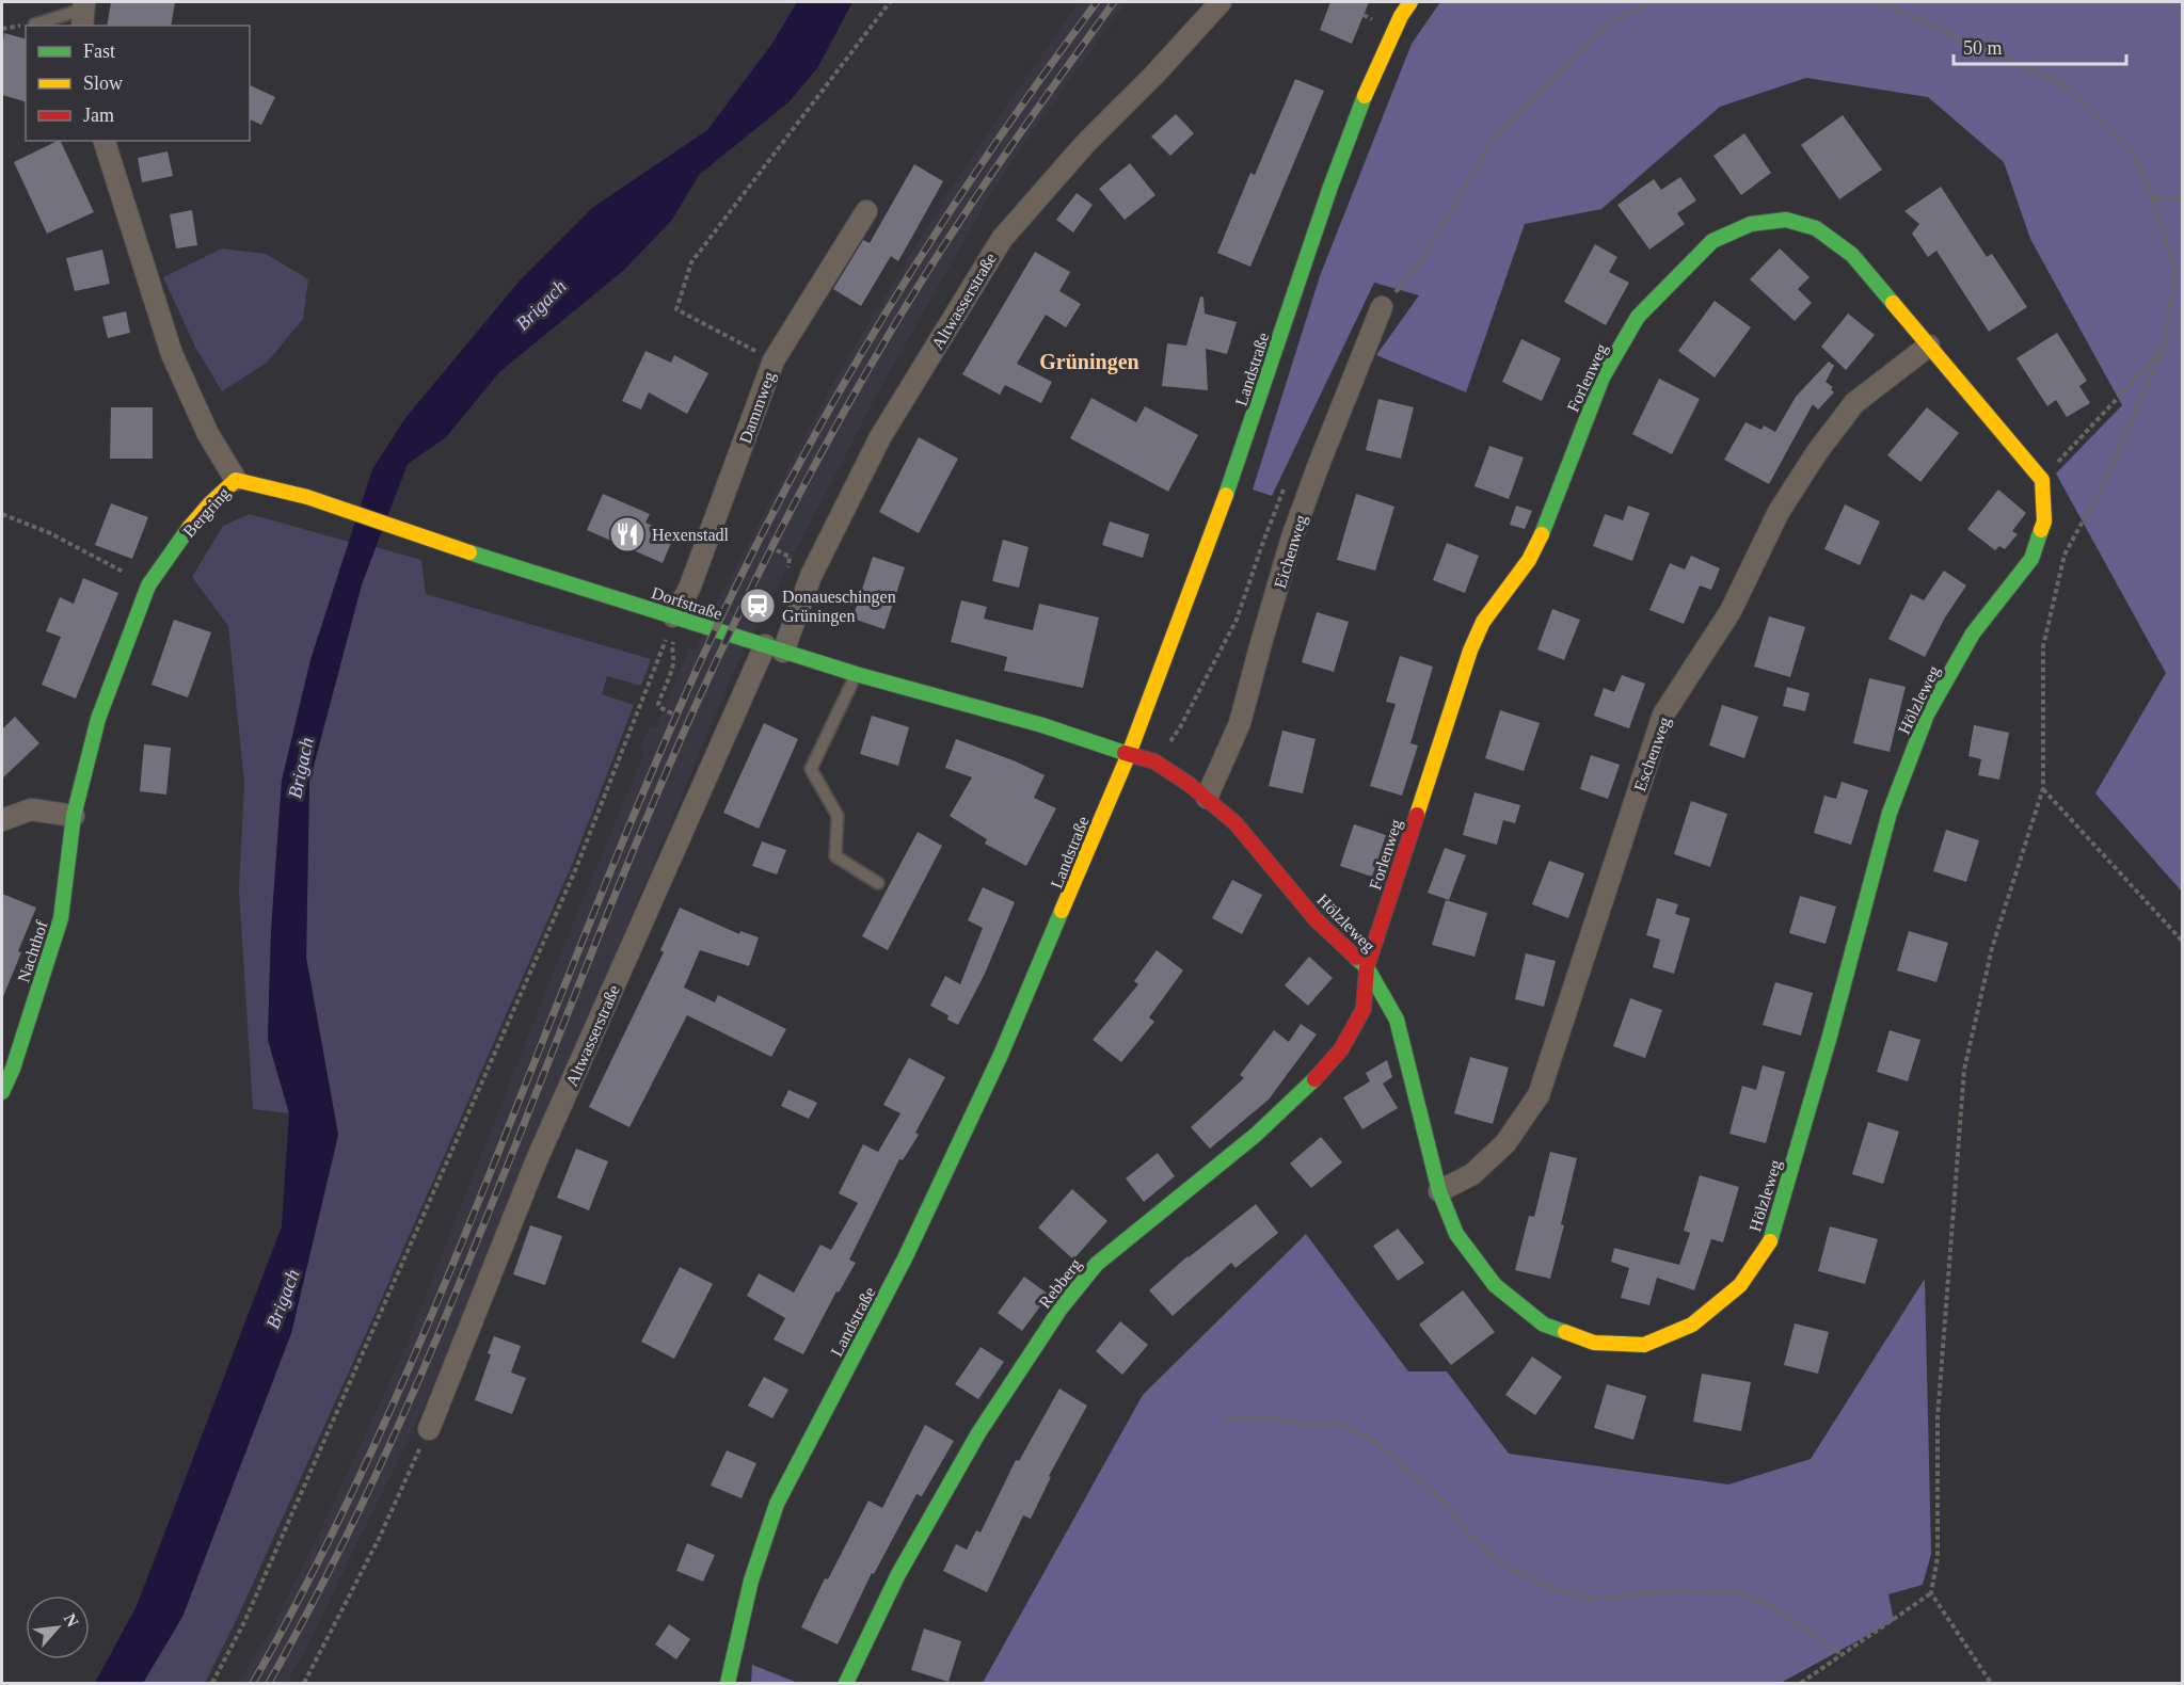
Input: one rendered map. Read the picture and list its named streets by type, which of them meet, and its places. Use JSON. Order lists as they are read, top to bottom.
{
  "streets": {
    "street": [
      "Altwasserstraße",
      "Landstraße",
      "Forlenweg",
      "Dammweg",
      "Bergring",
      "Eichenweg",
      "Dorfstraße",
      "Hölzleweg",
      "Eschenweg",
      "Nachthof",
      "Rebberg"
    ]
  },
  "crossings": [
    ["Altwasserstraße", "Dorfstraße"],
    ["Landstraße", "Dorfstraße"],
    ["Landstraße", "Hölzleweg"],
    ["Forlenweg", "Hölzleweg"],
    ["Forlenweg", "Eschenweg"],
    ["Forlenweg", "Rebberg"],
    ["Dammweg", "Dorfstraße"],
    ["Bergring", "Dorfstraße"],
    ["Bergring", "Nachthof"],
    ["Eichenweg", "Hölzleweg"],
    ["Dorfstraße", "Hölzleweg"],
    ["Hölzleweg", "Eschenweg"],
    ["Hölzleweg", "Rebberg"]
  ],
  "districts": ["Grüningen"],
  "water": ["Brigach"],
  "places": {
    "restaurant": ["Hexenstadl"],
    "station": ["Donaueschingen Grüningen"]
  },
  "legend": ["Fast", "Slow", "Jam"],
  "scale_bar": "50 m",
  "north": "top right"
}
